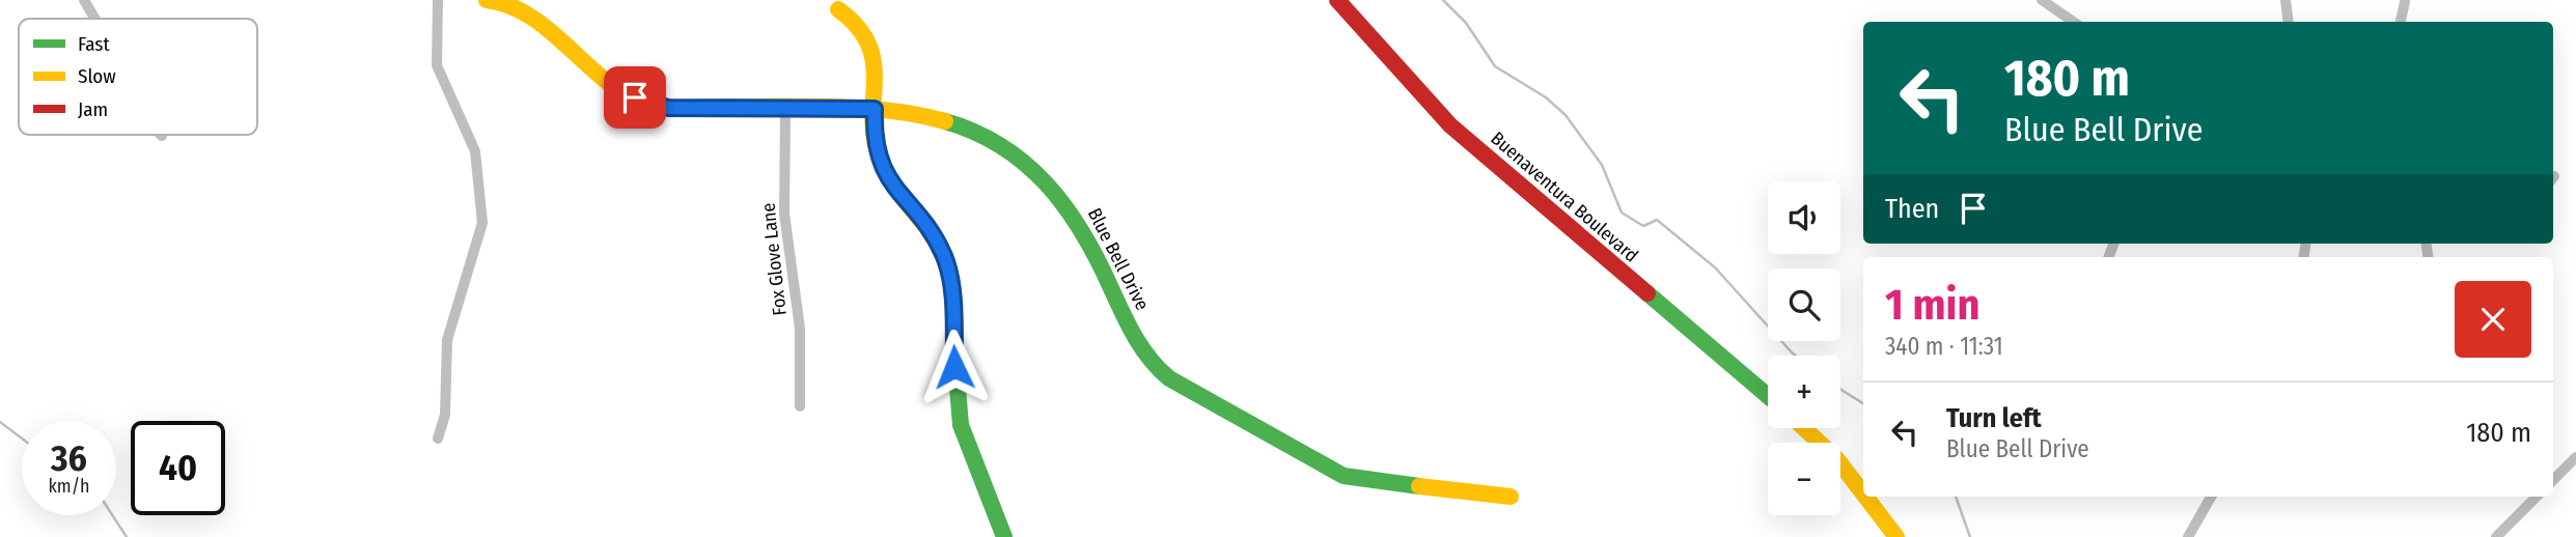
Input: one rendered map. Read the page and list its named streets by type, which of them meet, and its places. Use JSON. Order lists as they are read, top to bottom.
{
  "streets": {
    "street": ["Buenaventura Boulevard", "Fox Glove Lane", "Blue Bell Drive"]
  },
  "crossings": [
    ["Fox Glove Lane", "Blue Bell Drive"]
  ],
  "legend": ["Fast", "Slow", "Jam"],
  "page": {
    "turn": ["180 m", "Blue Bell Drive"],
    "then": "Then",
    "map_buttons": ["+", "−"],
    "heading": ["1 min", "340 m · 11:31"],
    "list": [
      {
        "name": "Turn left",
        "note": "Blue Bell Drive",
        "value": "180 m"
      }
    ],
    "speed": "36 km/h",
    "limit": "40"
  }
}
